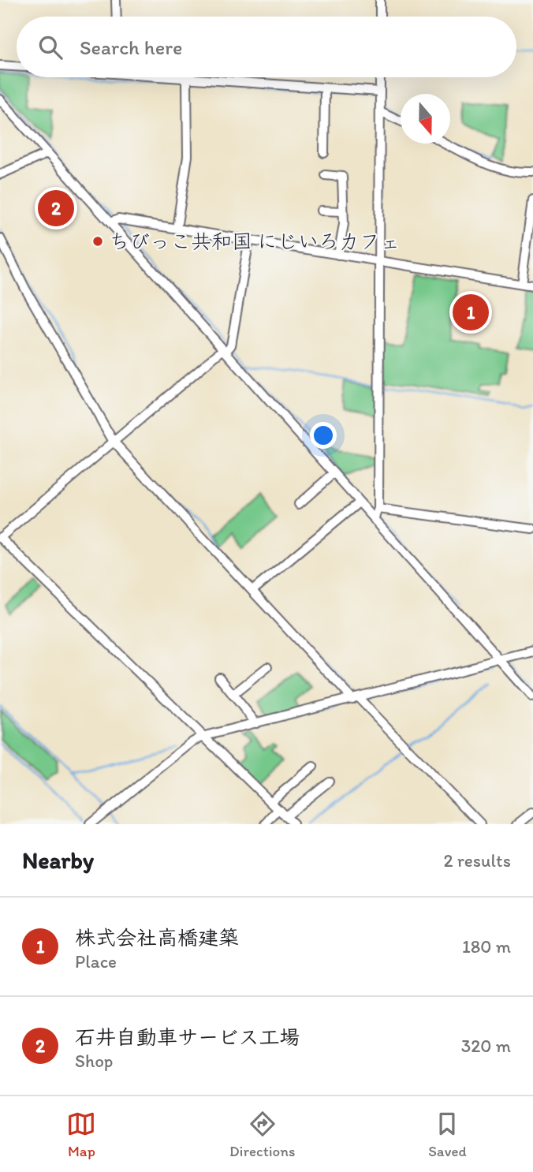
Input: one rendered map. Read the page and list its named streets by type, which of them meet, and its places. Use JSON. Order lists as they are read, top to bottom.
{
  "places": ["ちびっこ共和国 にじいろカフェ"],
  "north": "bottom",
  "page": {
    "search": "Search here",
    "pins": ["2", "1"],
    "heading": ["Nearby", "2 results"],
    "list": [
      {
        "mark": "1",
        "name": "株式会社高橋建築",
        "note": "Place",
        "value": "180 m"
      },
      {
        "mark": "2",
        "name": "石井自動車サービス工場",
        "note": "Shop",
        "value": "320 m"
      }
    ],
    "nav": ["Map", "Directions", "Saved"]
  }
}
